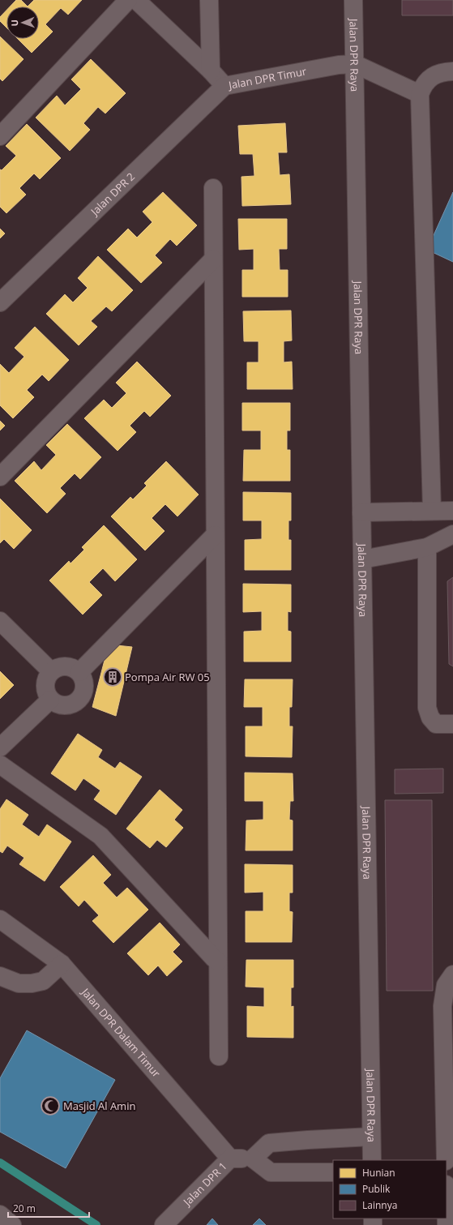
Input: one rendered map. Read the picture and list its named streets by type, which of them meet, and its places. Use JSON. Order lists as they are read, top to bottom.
{
  "streets": {
    "street": [
      "Jalan DPR Raya",
      "Jalan DPR Timur",
      "Jalan DPR 2",
      "Jalan DPR Dalam Timur",
      "Jalan DPR 1"
    ]
  },
  "crossings": [
    ["Jalan DPR Raya", "Jalan DPR Timur"],
    ["Jalan DPR Timur", "Jalan DPR 2"],
    ["Jalan DPR Dalam Timur", "Jalan DPR 1"]
  ],
  "places": {
    "building": ["Pompa Air RW 05"],
    "mosque": ["Masjid Al Amin"]
  },
  "legend": ["Hunian", "Publik", "Lainnya"],
  "scale_bar": "20 m",
  "north": "left"
}
